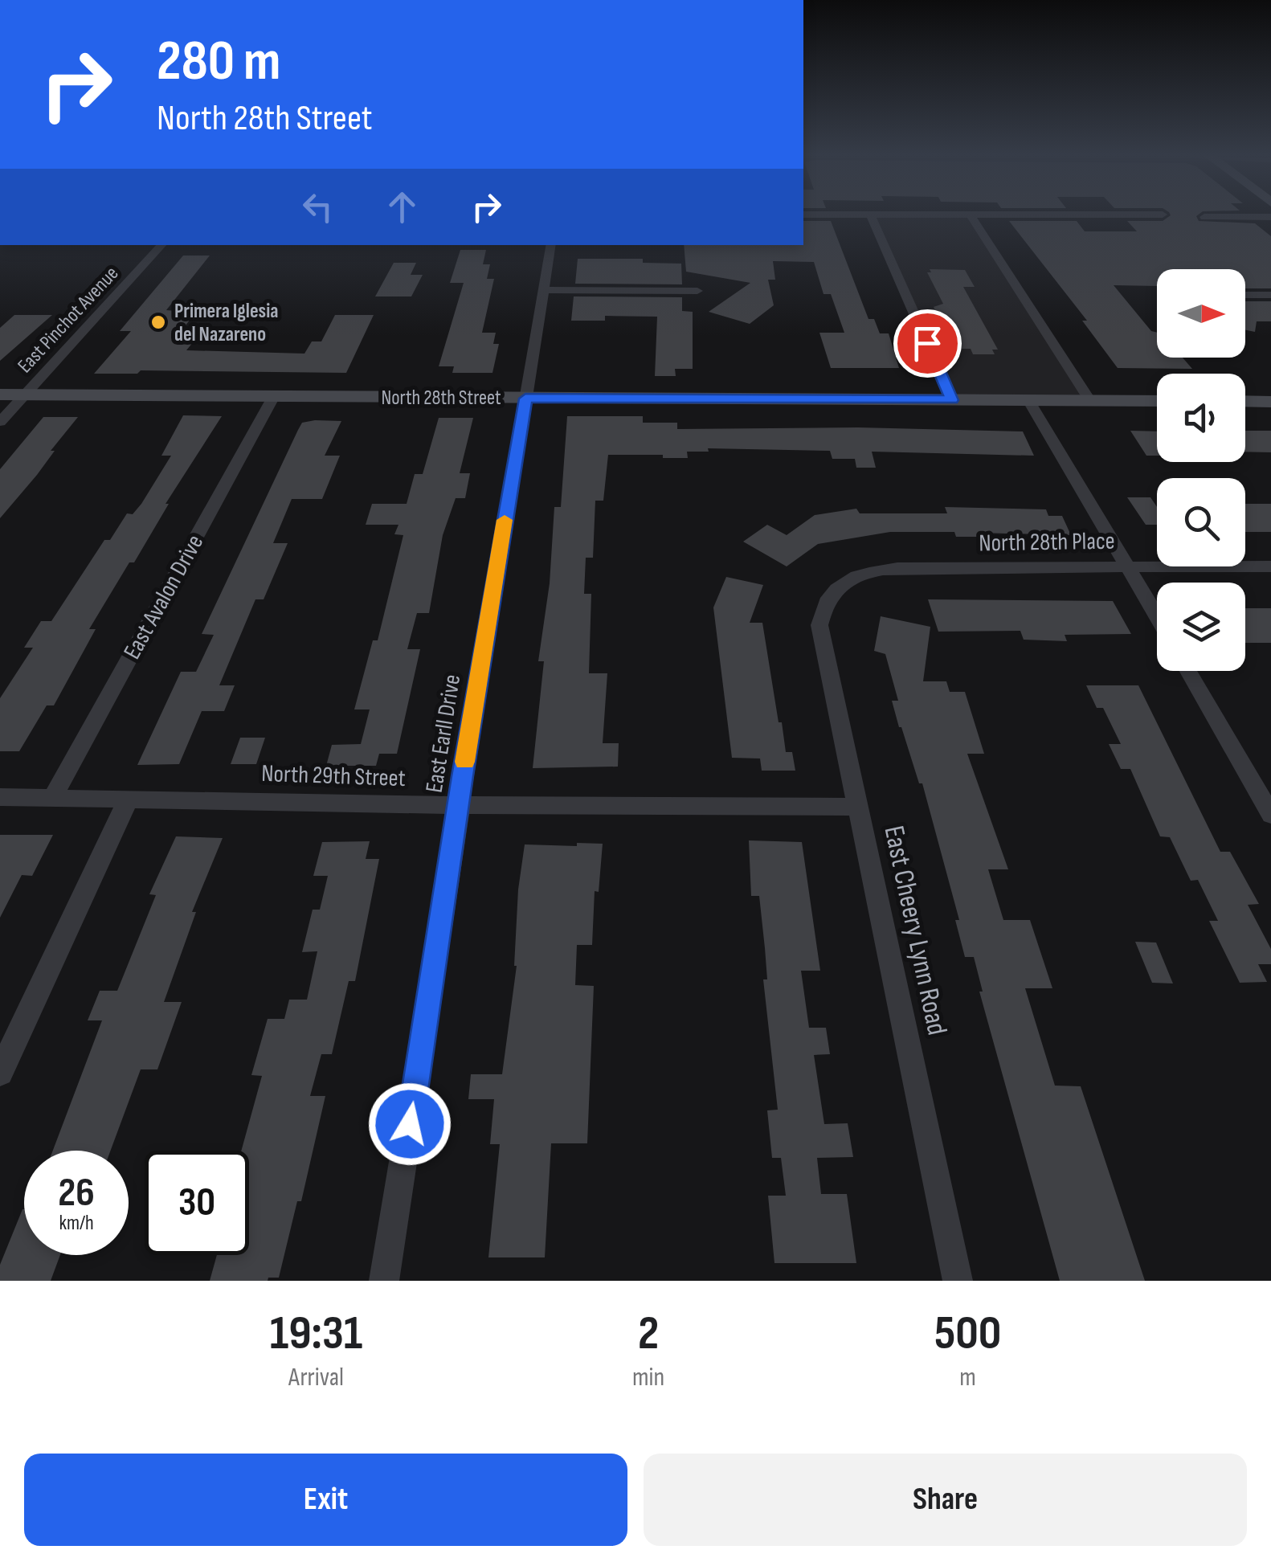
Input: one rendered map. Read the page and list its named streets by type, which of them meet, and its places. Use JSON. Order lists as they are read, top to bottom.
{
  "streets": {
    "street": [
      "East Pinchot Avenue",
      "North 28th Street",
      "North 28th Place",
      "East Avalon Drive",
      "East Earll Drive",
      "North 29th Street",
      "East Cheery Lynn Road"
    ]
  },
  "crossings": [
    ["East Pinchot Avenue", "North 28th Street"],
    ["North 28th Street", "East Avalon Drive"],
    ["North 28th Street", "East Earll Drive"],
    ["North 28th Place", "East Cheery Lynn Road"],
    ["East Avalon Drive", "North 29th Street"],
    ["East Earll Drive", "North 29th Street"],
    ["North 29th Street", "East Cheery Lynn Road"]
  ],
  "places": ["Primera Iglesia del Nazareno"],
  "north": "right",
  "page": {
    "turn": ["280 m", "North 28th Street"],
    "speed": "26 km/h",
    "limit": "30",
    "eta": [
      "19:31",
      "Arrival",
      "2",
      "min",
      "500",
      "m"
    ],
    "buttons": ["Exit", "Share"]
  }
}
